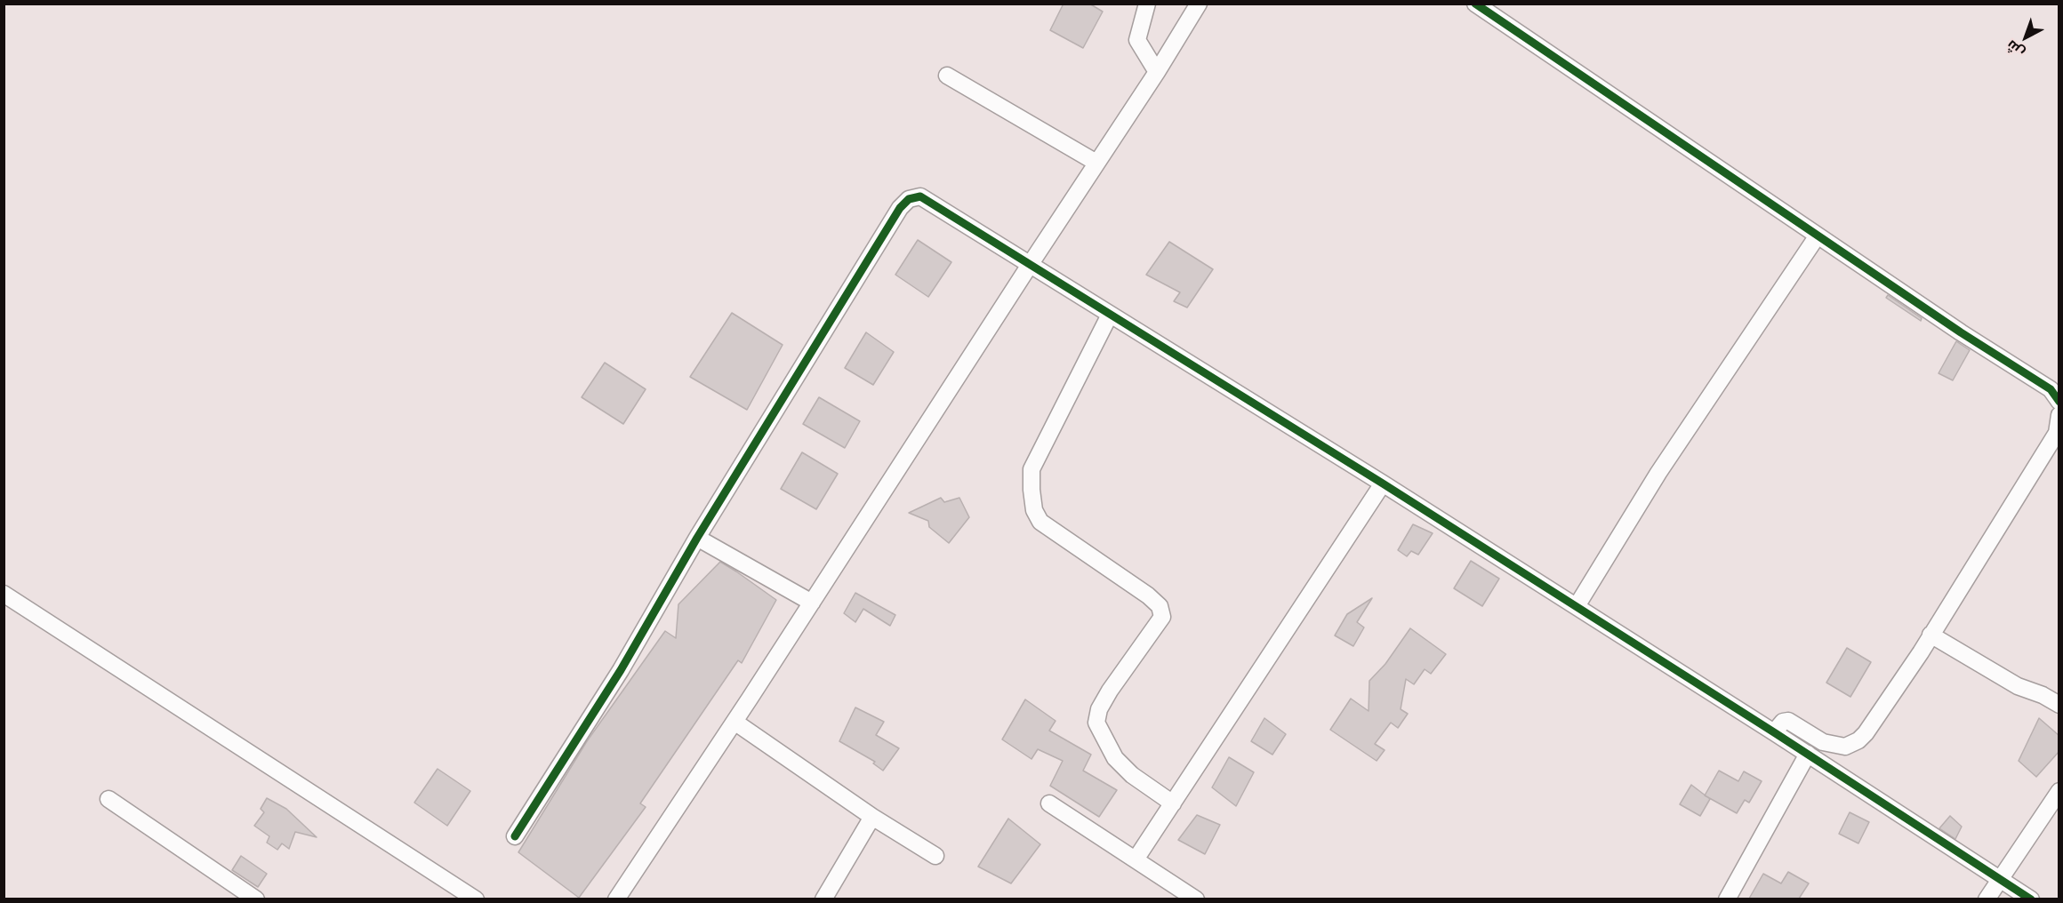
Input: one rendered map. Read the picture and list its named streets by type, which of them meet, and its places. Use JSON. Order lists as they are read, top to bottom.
{
  "north": "bottom left"
}
